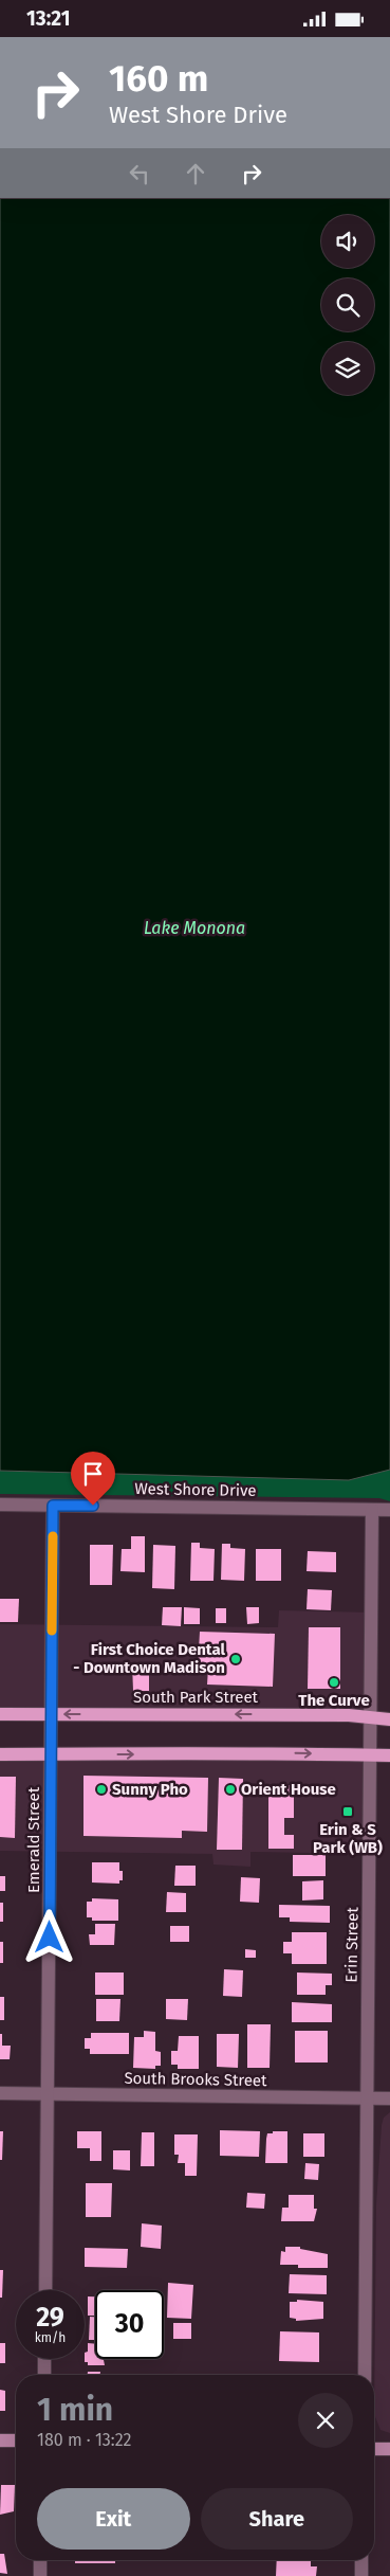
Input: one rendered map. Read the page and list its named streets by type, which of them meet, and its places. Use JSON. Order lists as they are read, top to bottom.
{
  "streets": {
    "main road": ["South Park Street"],
    "street": [
      "West Shore Drive",
      "Emerald Street",
      "Erin Street",
      "South Brooks Street"
    ]
  },
  "crossings": [
    ["West Shore Drive", "Emerald Street"],
    ["West Shore Drive", "Erin Street"],
    ["South Park Street", "Emerald Street"],
    ["South Park Street", "Erin Street"],
    ["Emerald Street", "South Brooks Street"],
    ["Erin Street", "South Brooks Street"]
  ],
  "water": ["Lake Monona"],
  "places": {
    "other": [
      "First Choice Dental - Downtown Madison",
      "The Curve",
      "Sunny Pho",
      "Orient House"
    ],
    "transit": ["Erin & S Park (WB)"]
  },
  "page": {
    "status": "13:21",
    "turn": ["160 m", "West Shore Drive"],
    "speed": "29 km/h",
    "limit": "30",
    "heading": ["1 min", "180 m · 13:22"],
    "buttons": ["Exit", "Share"]
  }
}
